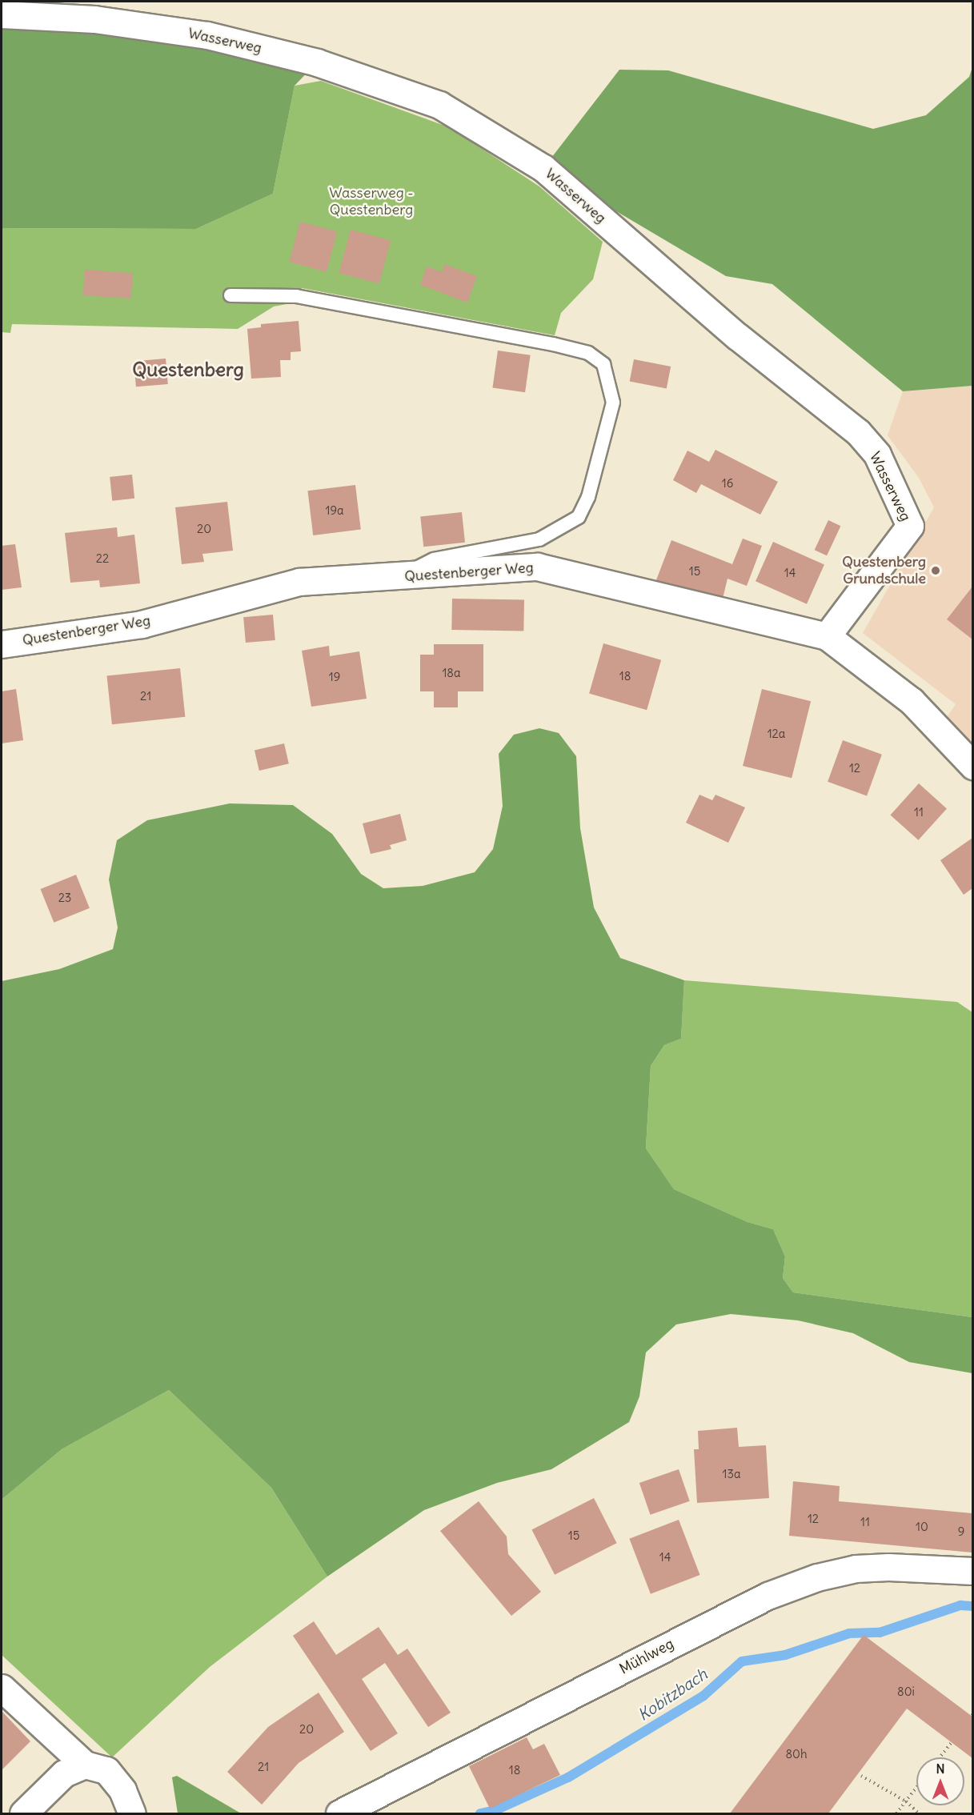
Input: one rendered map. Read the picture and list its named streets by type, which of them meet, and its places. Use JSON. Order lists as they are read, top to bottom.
{
  "streets": {
    "street": ["Wasserweg", "Questenberger Weg", "Mühlweg"]
  },
  "crossings": [
    ["Wasserweg", "Questenberger Weg"]
  ],
  "districts": ["Questenberg"],
  "water": ["Kobitzbach"],
  "parks": ["Wasserweg - Questenberg"],
  "places": ["Questenberg Grundschule"],
  "house_numbers": [
    "16",
    "19a",
    "20",
    "22",
    "15",
    "14",
    "18a",
    "18",
    "19",
    "21",
    "12a",
    "12",
    "11",
    "23",
    "13a",
    "12",
    "11",
    "10",
    "9",
    "15",
    "14",
    "80i",
    "20",
    "80h",
    "21",
    "18"
  ],
  "north": "top"
}
